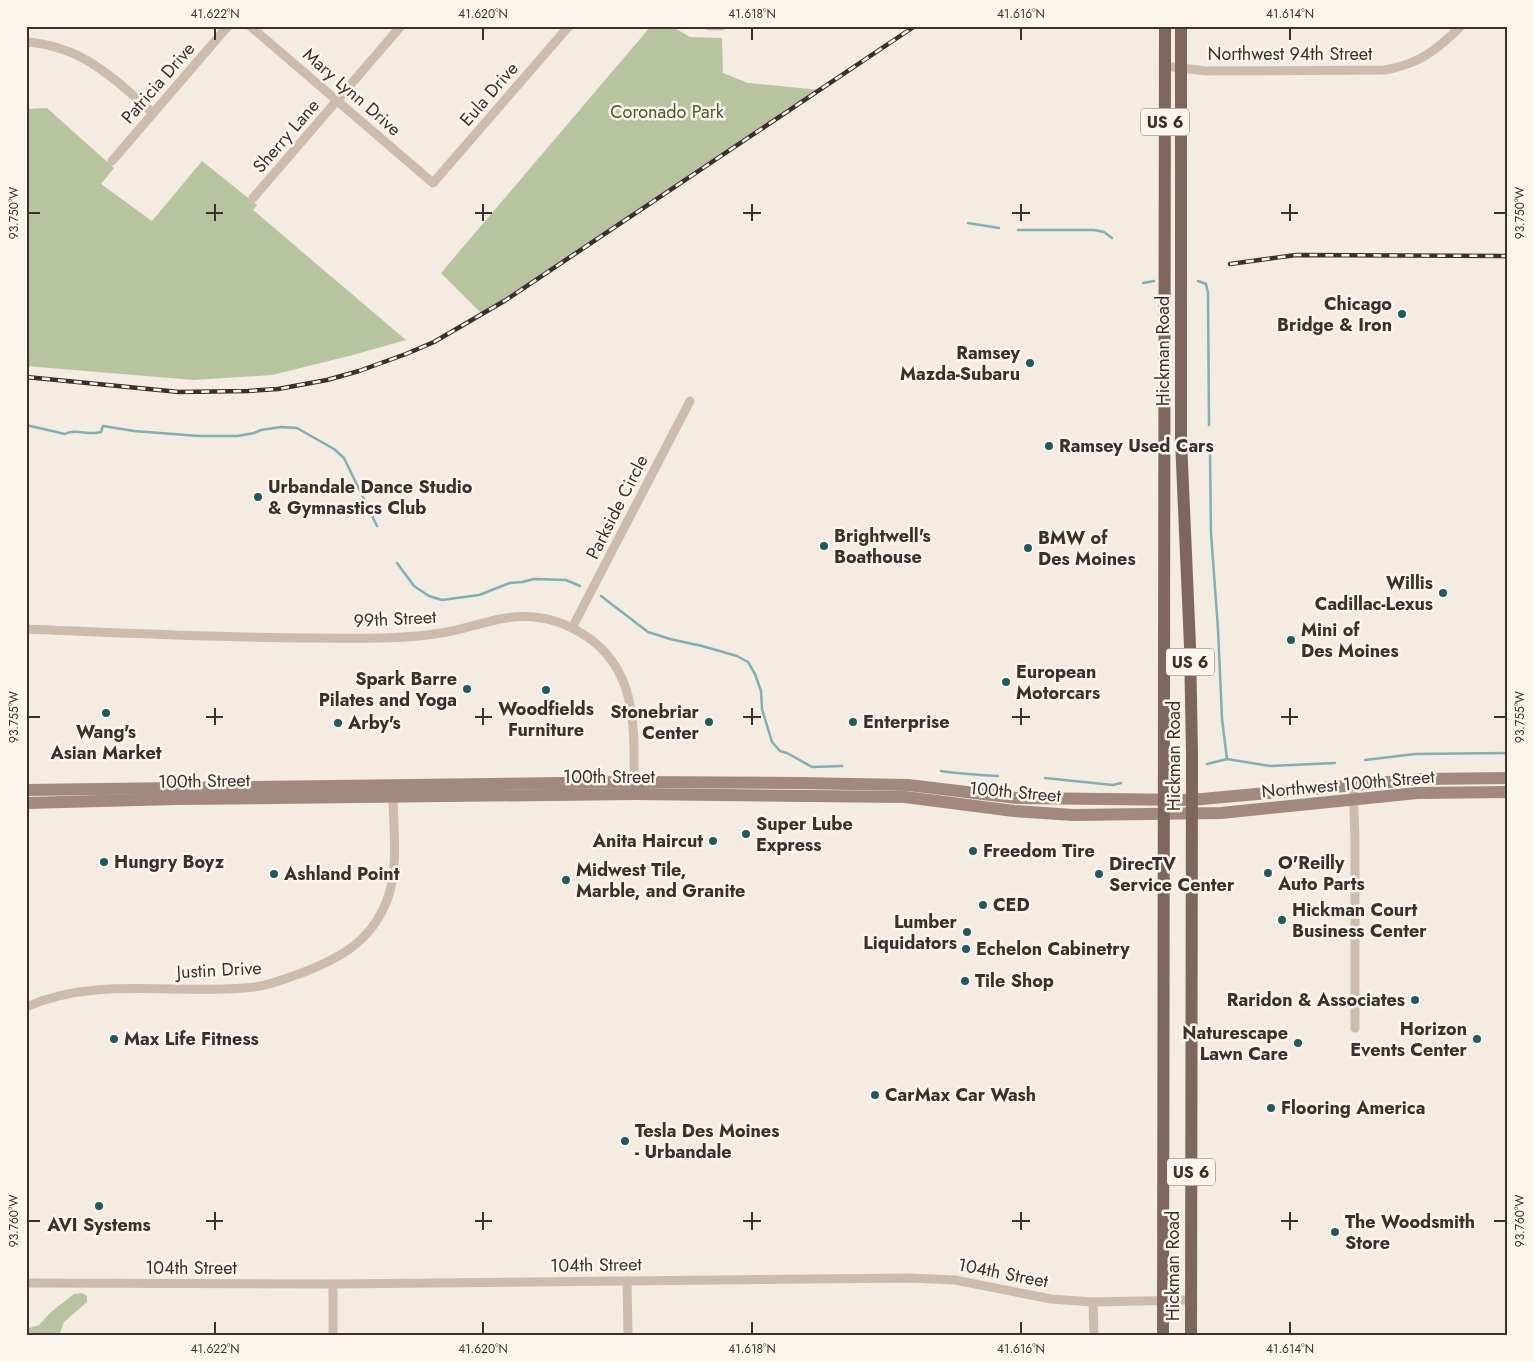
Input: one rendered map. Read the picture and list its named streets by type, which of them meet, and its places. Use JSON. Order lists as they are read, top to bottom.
{
  "streets": {
    "main road": [
      "US 6",
      "Hickman Road",
      "100th Street",
      "Northwest 100th Street"
    ],
    "street": [
      "Northwest 94th Street",
      "Patricia Drive",
      "Mary Lynn Drive",
      "Eula Drive",
      "Sherry Lane",
      "Parkside Circle",
      "99th Street",
      "Justin Drive",
      "104th Street"
    ]
  },
  "crossings": [
    ["Northwest 94th Street", "Hickman Road"],
    ["Mary Lynn Drive", "Eula Drive"],
    ["Mary Lynn Drive", "Sherry Lane"],
    ["Hickman Road", "100th Street"],
    ["Hickman Road", "Northwest 100th Street"],
    ["Hickman Road", "104th Street"],
    ["Parkside Circle", "99th Street"],
    ["99th Street", "100th Street"],
    ["100th Street", "Northwest 100th Street"],
    ["100th Street", "Justin Drive"]
  ],
  "parks": ["Coronado Park"],
  "places": [
    "Chicago Bridge & Iron",
    "Ramsey Mazda-Subaru",
    "Ramsey Used Cars",
    "Urbandale Dance Studio & Gymnastics Club",
    "Brightwell's Boathouse",
    "BMW of Des Moines",
    "Willis Cadillac-Lexus",
    "Mini of Des Moines",
    "European Motorcars",
    "Spark Barre Pilates and Yoga",
    "Woodfields Furniture",
    "Wang's Asian Market",
    "Stonebriar Center",
    "Enterprise",
    "Arby's",
    "Super Lube Express",
    "Anita Haircut",
    "Freedom Tire",
    "Hungry Boyz",
    "O'Reilly Auto Parts",
    "Ashland Point",
    "DirecTV Service Center",
    "Midwest Tile, Marble, and Granite",
    "CED",
    "Hickman Court Business Center",
    "Lumber Liquidators",
    "Echelon Cabinetry",
    "Tile Shop",
    "Raridon & Associates",
    "Max Life Fitness",
    "Horizon Events Center",
    "Naturescape Lawn Care",
    "CarMax Car Wash",
    "Flooring America",
    "Tesla Des Moines - Urbandale",
    "AVI Systems",
    "The Woodsmith Store"
  ],
  "coordinates": [
    "41.622°N",
    "41.620°N",
    "41.618°N",
    "41.616°N",
    "41.614°N",
    "93.750°W",
    "93.755°W",
    "93.760°W"
  ]
}
